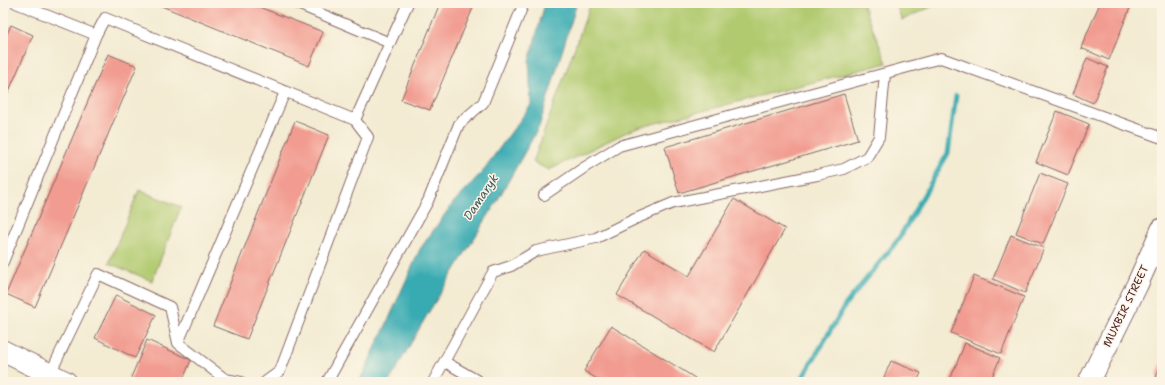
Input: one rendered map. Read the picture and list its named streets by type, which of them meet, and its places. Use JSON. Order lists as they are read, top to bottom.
{
  "streets": {
    "street": ["MUXBIR STREET"]
  },
  "water": ["Damaryk"]
}
